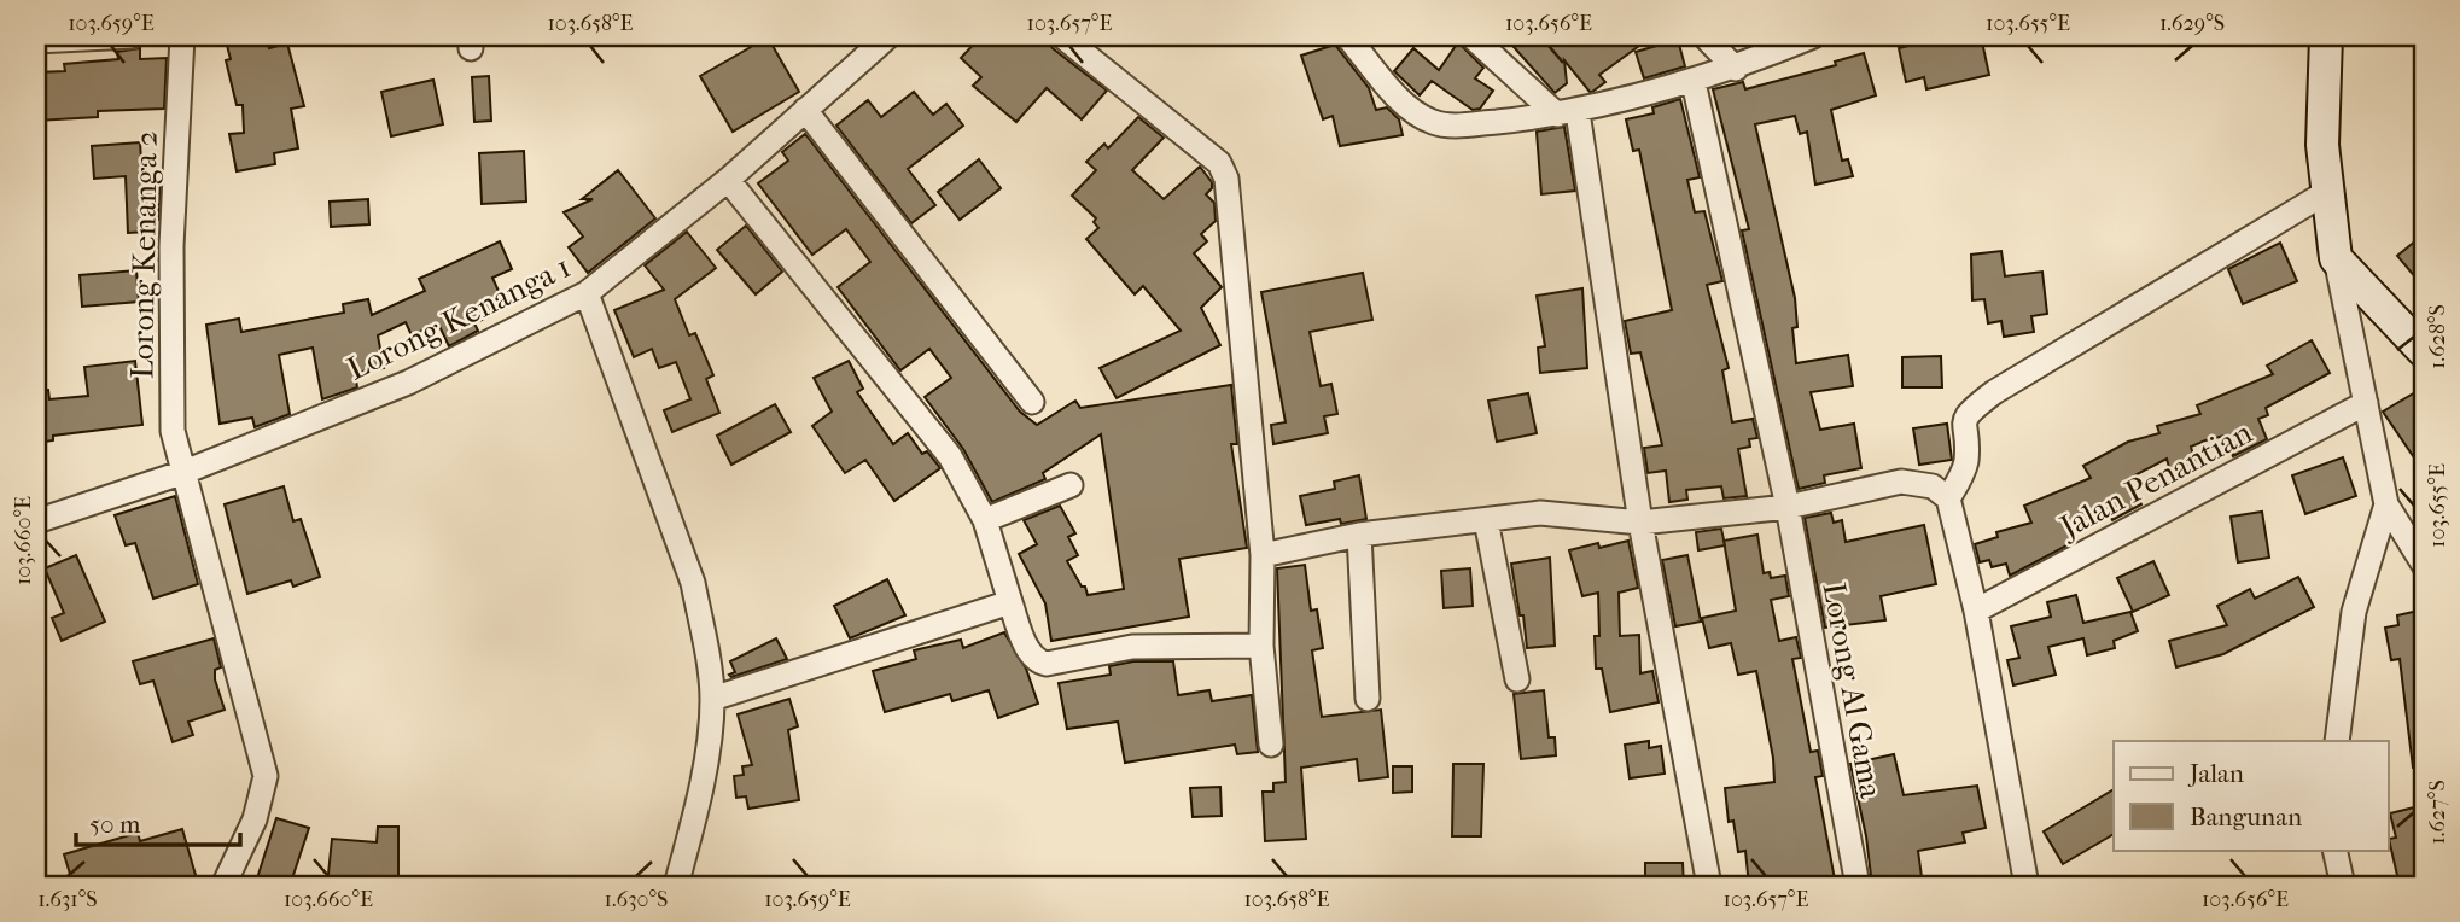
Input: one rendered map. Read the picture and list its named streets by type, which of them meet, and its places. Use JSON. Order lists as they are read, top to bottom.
{
  "streets": {
    "street": [
      "Lorong Kenanga 2",
      "Lorong Kenanga 1",
      "Jalan Penantian",
      "Lorong Al Gama"
    ]
  },
  "crossings": [
    ["Lorong Kenanga 2", "Lorong Kenanga 1"]
  ],
  "legend": ["Jalan", "Bangunan"],
  "scale_bar": "50 m",
  "coordinates": [
    "103.659°E",
    "103.658°E",
    "103.657°E",
    "103.656°E",
    "103.655°E",
    "1.629°S",
    "1.628°S",
    "103.660°E",
    "1.627°S",
    "1.631°S",
    "1.630°S"
  ]
}
